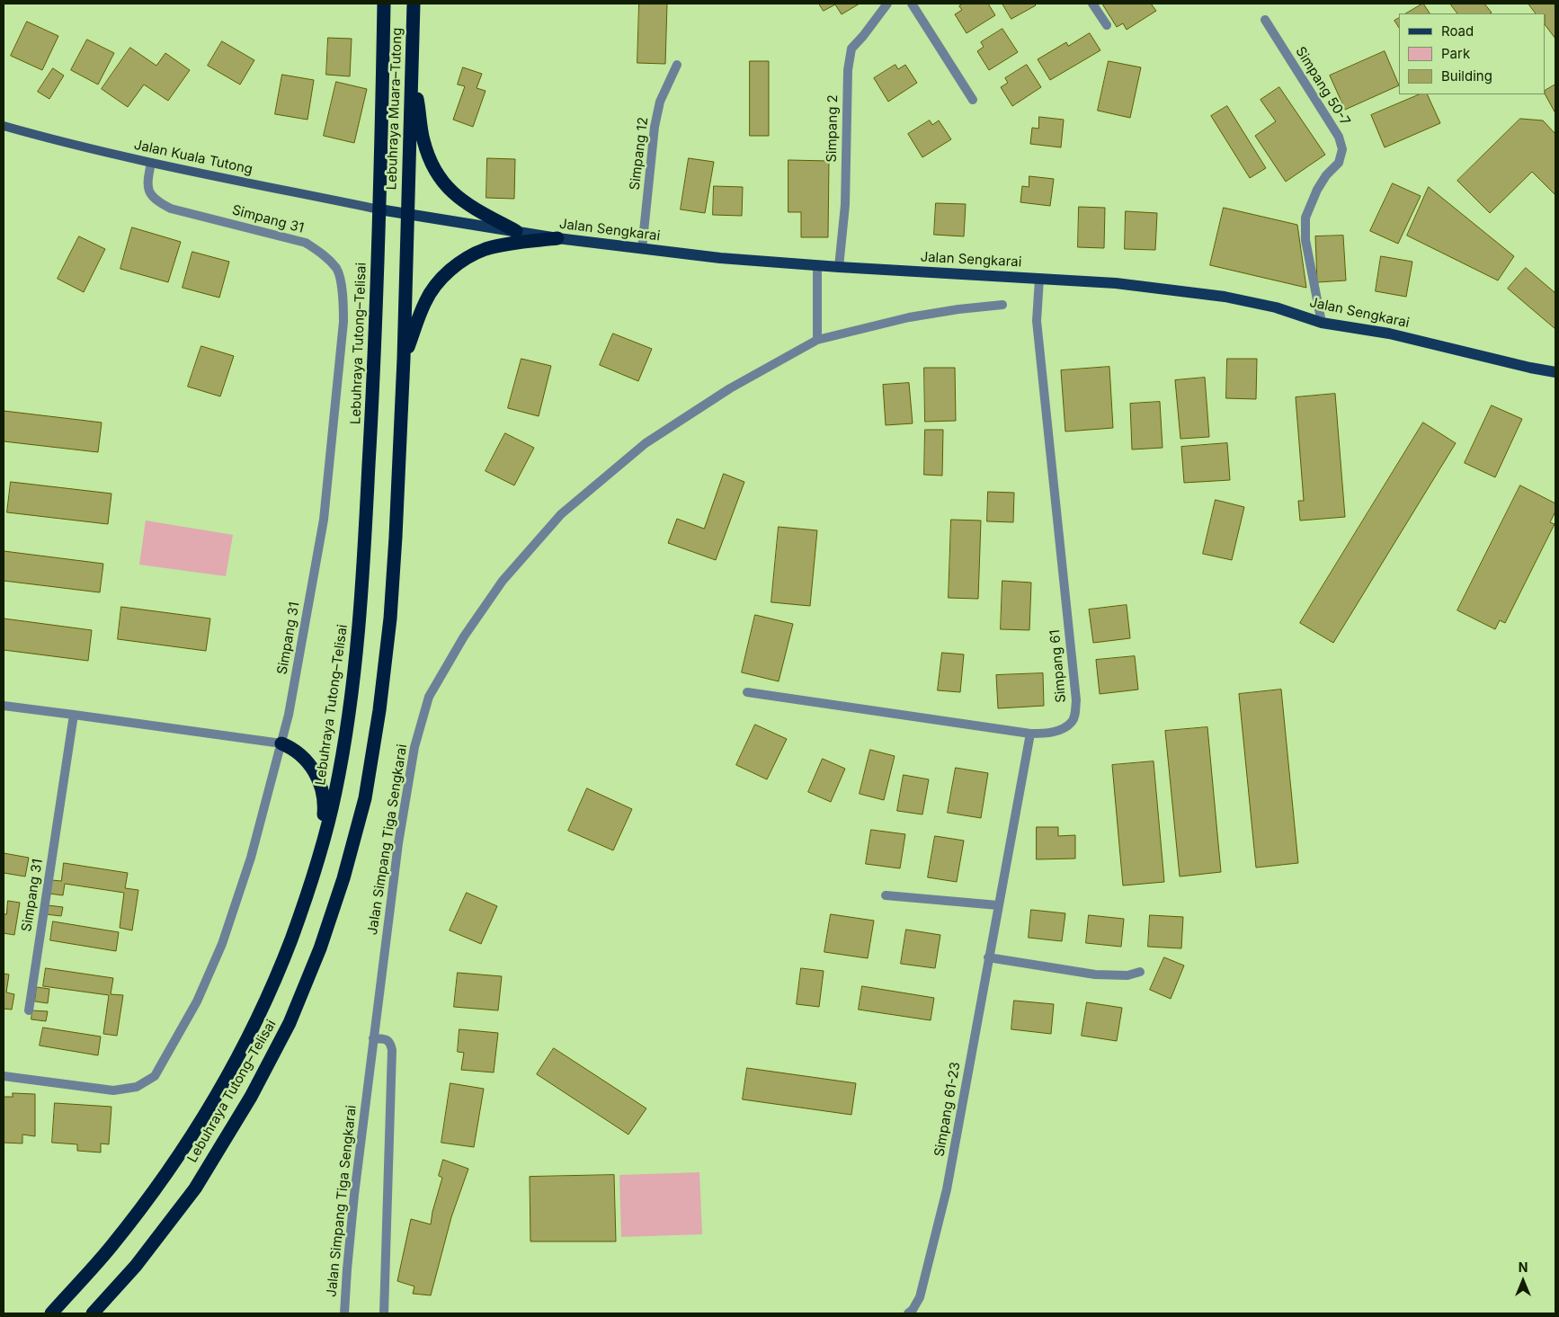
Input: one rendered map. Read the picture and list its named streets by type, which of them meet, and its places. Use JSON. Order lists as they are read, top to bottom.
{
  "streets": {
    "highway": ["Lebuhraya Muara–Tutong", "Lebuhraya Tutong–Telisai"],
    "main road": ["Jalan Sengkarai"],
    "street": [
      "Simpang 50-7",
      "Simpang 2",
      "Simpang 12",
      "Jalan Kuala Tutong",
      "Simpang 31",
      "Simpang 61",
      "Jalan Simpang Tiga Sengkarai",
      "Simpang 61-23"
    ]
  },
  "crossings": [
    ["Simpang 50-7", "Jalan Sengkarai"],
    ["Lebuhraya Muara–Tutong", "Jalan Kuala Tutong"],
    ["Lebuhraya Muara–Tutong", "Jalan Sengkarai"],
    ["Lebuhraya Muara–Tutong", "Lebuhraya Tutong–Telisai"],
    ["Simpang 2", "Jalan Sengkarai"],
    ["Simpang 12", "Jalan Sengkarai"],
    ["Jalan Kuala Tutong", "Simpang 31"],
    ["Jalan Kuala Tutong", "Jalan Sengkarai"],
    ["Jalan Kuala Tutong", "Lebuhraya Tutong–Telisai"],
    ["Jalan Sengkarai", "Lebuhraya Tutong–Telisai"],
    ["Jalan Sengkarai", "Simpang 61"],
    ["Simpang 61", "Simpang 61-23"]
  ],
  "legend": ["Road", "Park", "Building"],
  "north": "top"
}
